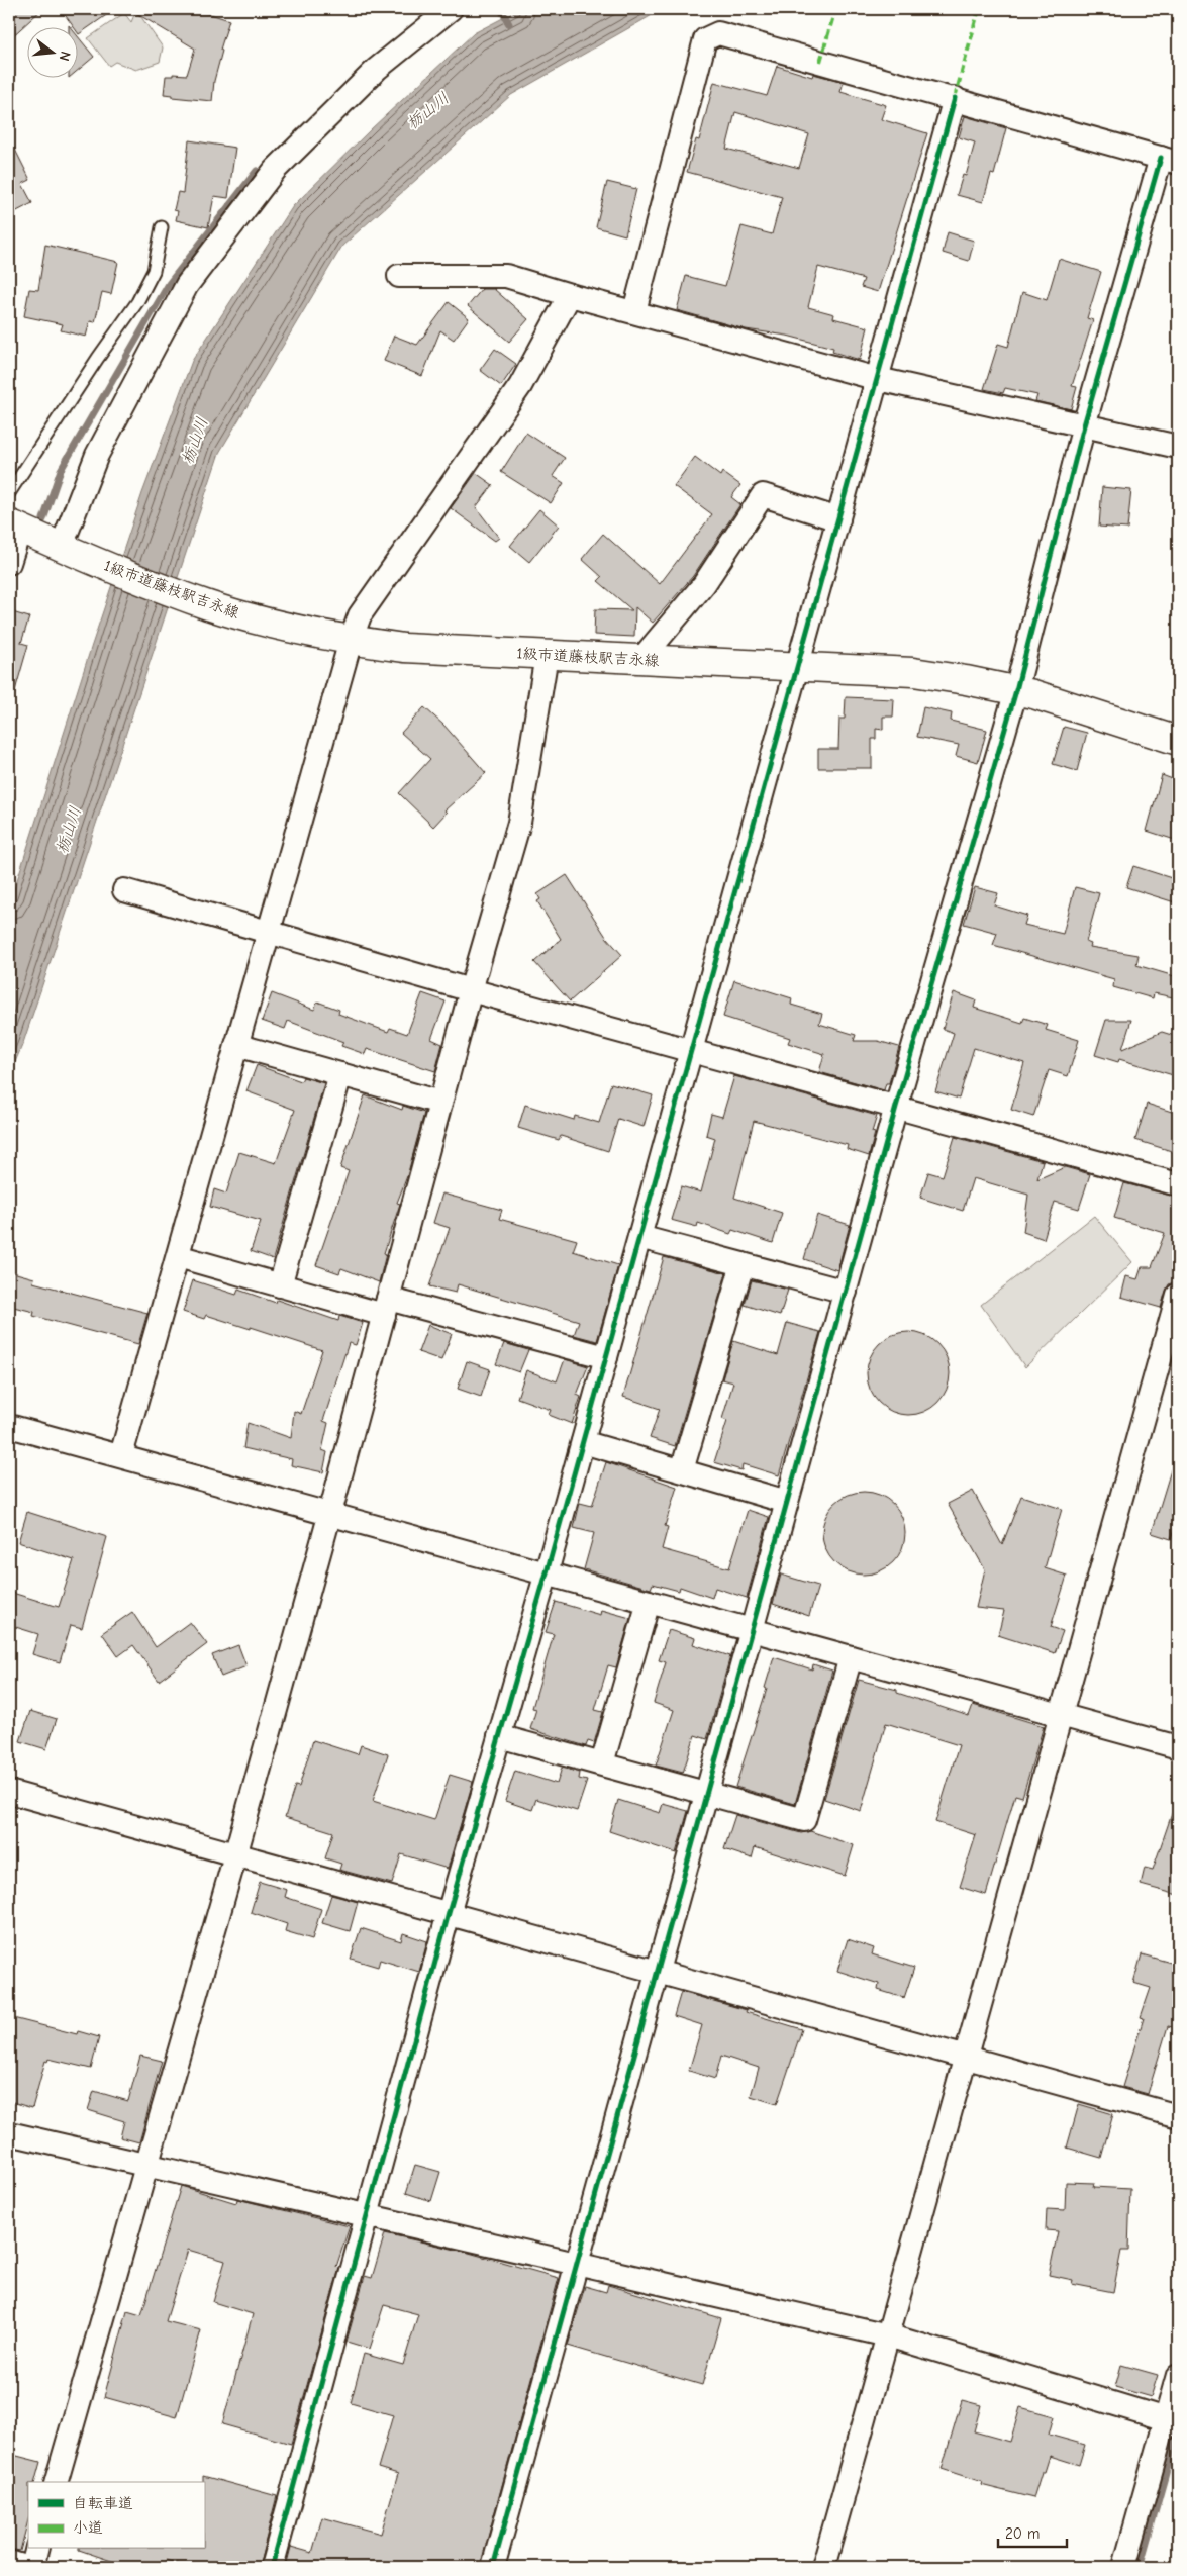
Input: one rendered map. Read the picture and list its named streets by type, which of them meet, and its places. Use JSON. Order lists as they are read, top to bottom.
{
  "streets": {
    "street": ["1級市道藤枝駅吉永線"]
  },
  "water": ["栃山川"],
  "legend": ["自転車道", "小道"],
  "scale_bar": "20 m",
  "north": "right"
}
